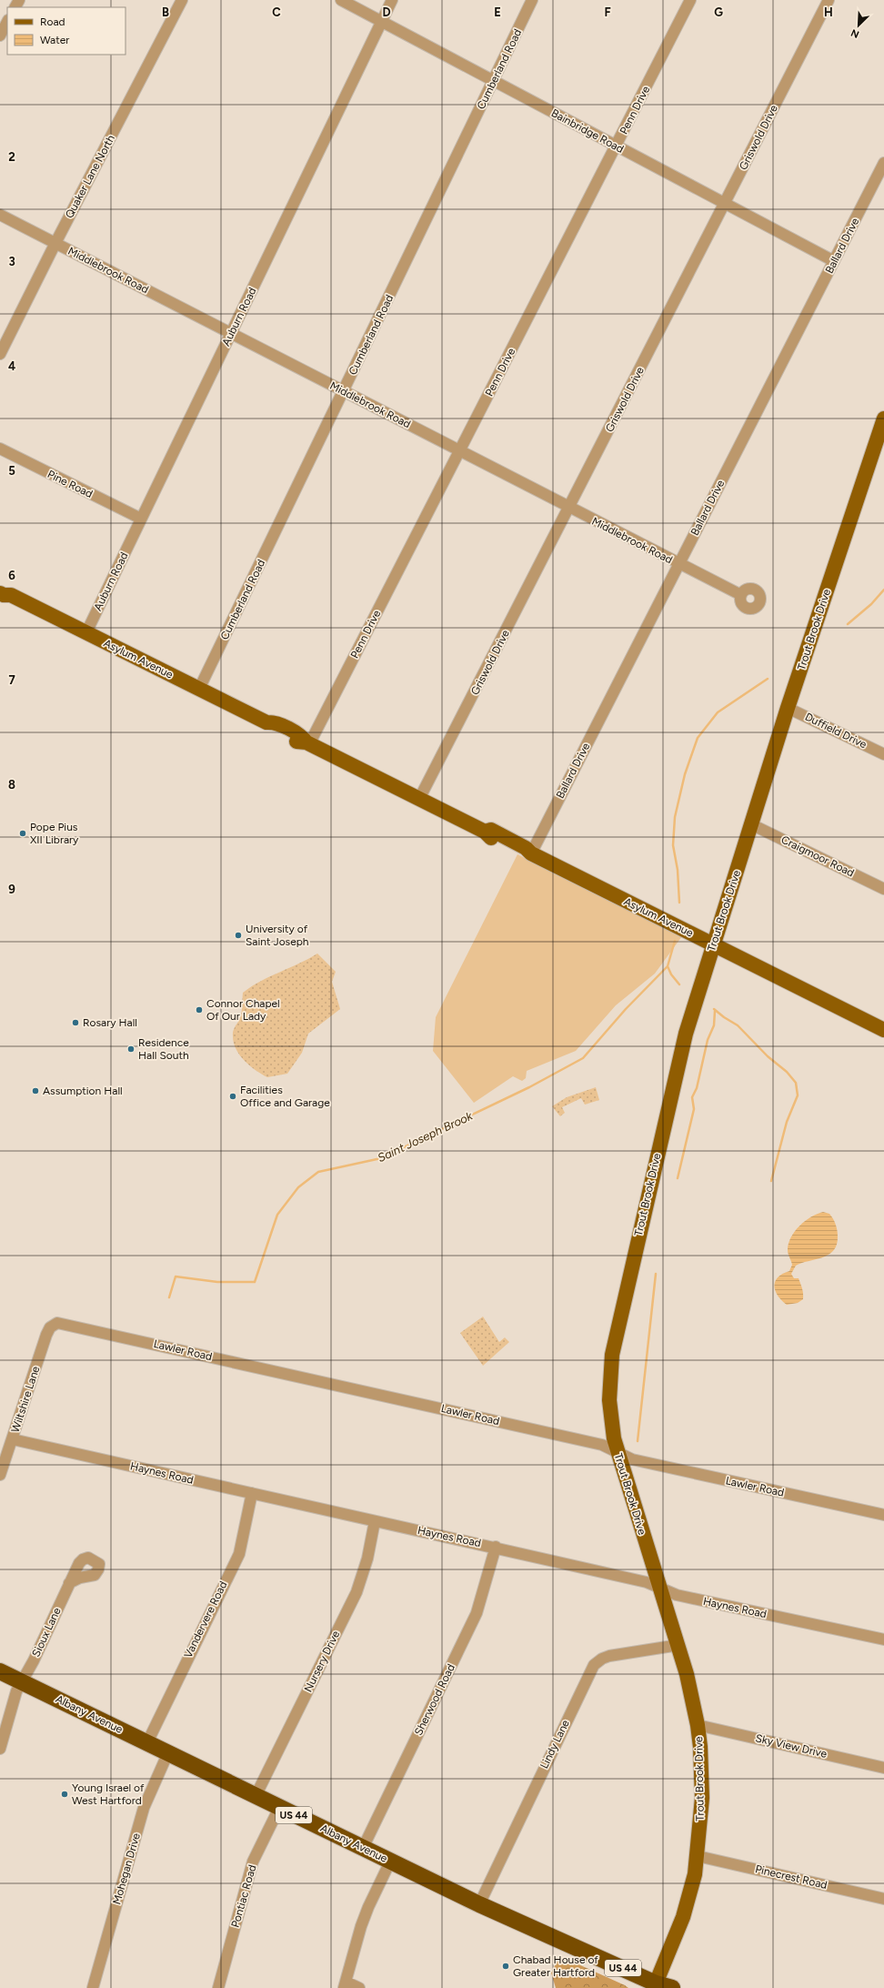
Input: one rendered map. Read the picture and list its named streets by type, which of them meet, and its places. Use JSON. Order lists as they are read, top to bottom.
{
  "streets": {
    "highway": ["Albany Avenue", "US 44"],
    "main road": ["Trout Brook Drive", "Asylum Avenue"],
    "street": [
      "Cumberland Road",
      "Penn Drive",
      "Bainbridge Road",
      "Griswold Drive",
      "Quaker Lane North",
      "Ballard Drive",
      "Middlebrook Road",
      "Auburn Road",
      "Pine Road",
      "Duffield Drive",
      "Craigmoor Road",
      "Lawler Road",
      "Wiltshire Lane",
      "Haynes Road",
      "Vandervere Road",
      "Sioux Lane",
      "Nursery Drive",
      "Sherwood Road",
      "Lindy Lane",
      "Sky View Drive",
      "Mohegan Drive",
      "Pinecrest Road",
      "Pontiac Road"
    ]
  },
  "crossings": [
    ["Cumberland Road", "Bainbridge Road"],
    ["Cumberland Road", "Middlebrook Road"],
    ["Cumberland Road", "Asylum Avenue"],
    ["Penn Drive", "Bainbridge Road"],
    ["Penn Drive", "Middlebrook Road"],
    ["Penn Drive", "Asylum Avenue"],
    ["Bainbridge Road", "Griswold Drive"],
    ["Bainbridge Road", "Ballard Drive"],
    ["Bainbridge Road", "Auburn Road"],
    ["Griswold Drive", "Middlebrook Road"],
    ["Griswold Drive", "Asylum Avenue"],
    ["Quaker Lane North", "Middlebrook Road"],
    ["Ballard Drive", "Middlebrook Road"],
    ["Ballard Drive", "Asylum Avenue"],
    ["Middlebrook Road", "Auburn Road"],
    ["Auburn Road", "Pine Road"],
    ["Auburn Road", "Asylum Avenue"],
    ["Trout Brook Drive", "Asylum Avenue"],
    ["Trout Brook Drive", "Duffield Drive"],
    ["Trout Brook Drive", "Craigmoor Road"],
    ["Trout Brook Drive", "Lawler Road"],
    ["Trout Brook Drive", "Haynes Road"],
    ["Trout Brook Drive", "Albany Avenue"],
    ["Trout Brook Drive", "Lindy Lane"],
    ["Trout Brook Drive", "Sky View Drive"],
    ["Trout Brook Drive", "Pinecrest Road"],
    ["Lawler Road", "Wiltshire Lane"],
    ["Wiltshire Lane", "Haynes Road"],
    ["Haynes Road", "Vandervere Road"],
    ["Haynes Road", "Nursery Drive"],
    ["Haynes Road", "Sherwood Road"],
    ["Vandervere Road", "Albany Avenue"],
    ["Sioux Lane", "Albany Avenue"],
    ["Nursery Drive", "Albany Avenue"],
    ["Sherwood Road", "Albany Avenue"],
    ["Albany Avenue", "Lindy Lane"],
    ["Albany Avenue", "Mohegan Drive"],
    ["Albany Avenue", "Pontiac Road"]
  ],
  "water": ["Saint Joseph Brook"],
  "places": [
    "Pope Pius XII Library",
    "University of Saint Joseph",
    "Connor Chapel Of Our Lady",
    "Rosary Hall",
    "Residence Hall South",
    "Assumption Hall",
    "Facilities Office and Garage",
    "Young Israel of West Hartford",
    "Chabad House of Greater Hartford"
  ],
  "legend": ["Road", "Water"],
  "north": "bottom left",
  "grid": {
    "columns": [
      "B",
      "C",
      "D",
      "E",
      "F",
      "G",
      "H"
    ],
    "rows": [
      "2",
      "3",
      "4",
      "5",
      "6",
      "7",
      "8",
      "9"
    ]
  }
}
